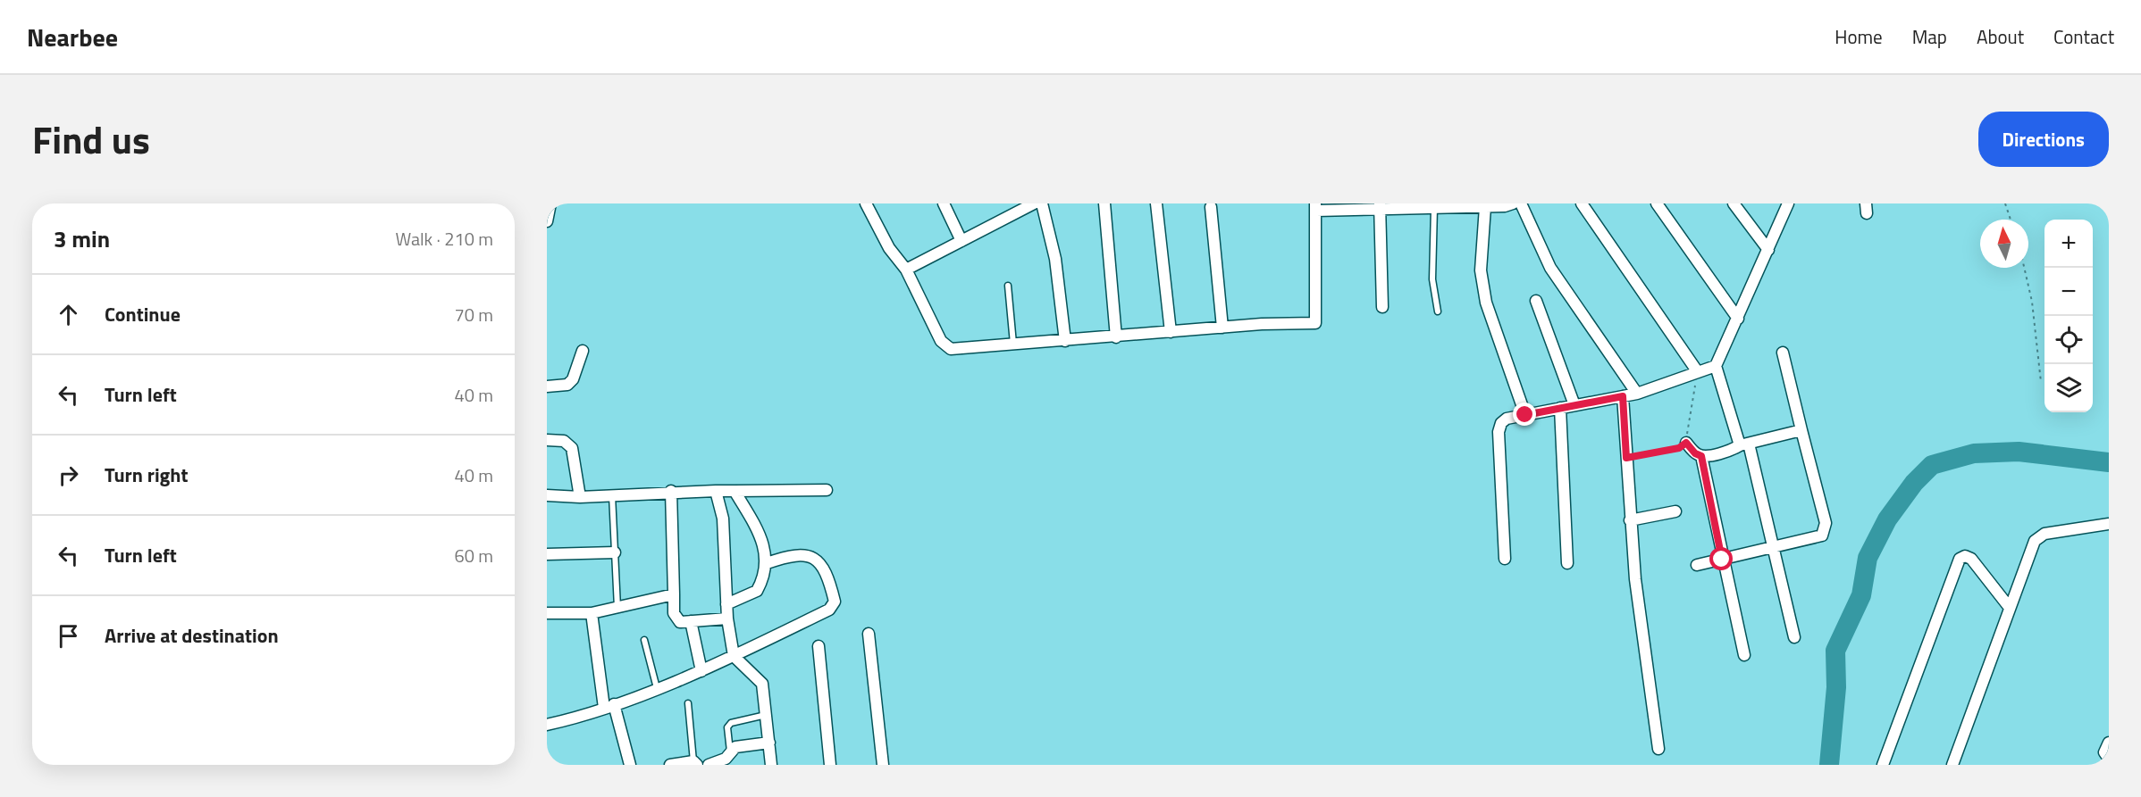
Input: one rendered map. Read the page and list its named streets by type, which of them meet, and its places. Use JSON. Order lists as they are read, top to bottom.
{
  "north": "top",
  "page": {
    "header": "Nearbee",
    "nav": [
      "Home",
      "Map",
      "About",
      "Contact"
    ],
    "title": "Find us",
    "buttons": "Directions",
    "heading": ["3 min", "Walk · 210 m"],
    "map_buttons": ["+", "−"],
    "list": [
      ["Continue", "70 m"],
      ["Turn left", "40 m"],
      ["Turn right", "40 m"],
      ["Turn left", "60 m"],
      "Arrive at destination"
    ]
  }
}
